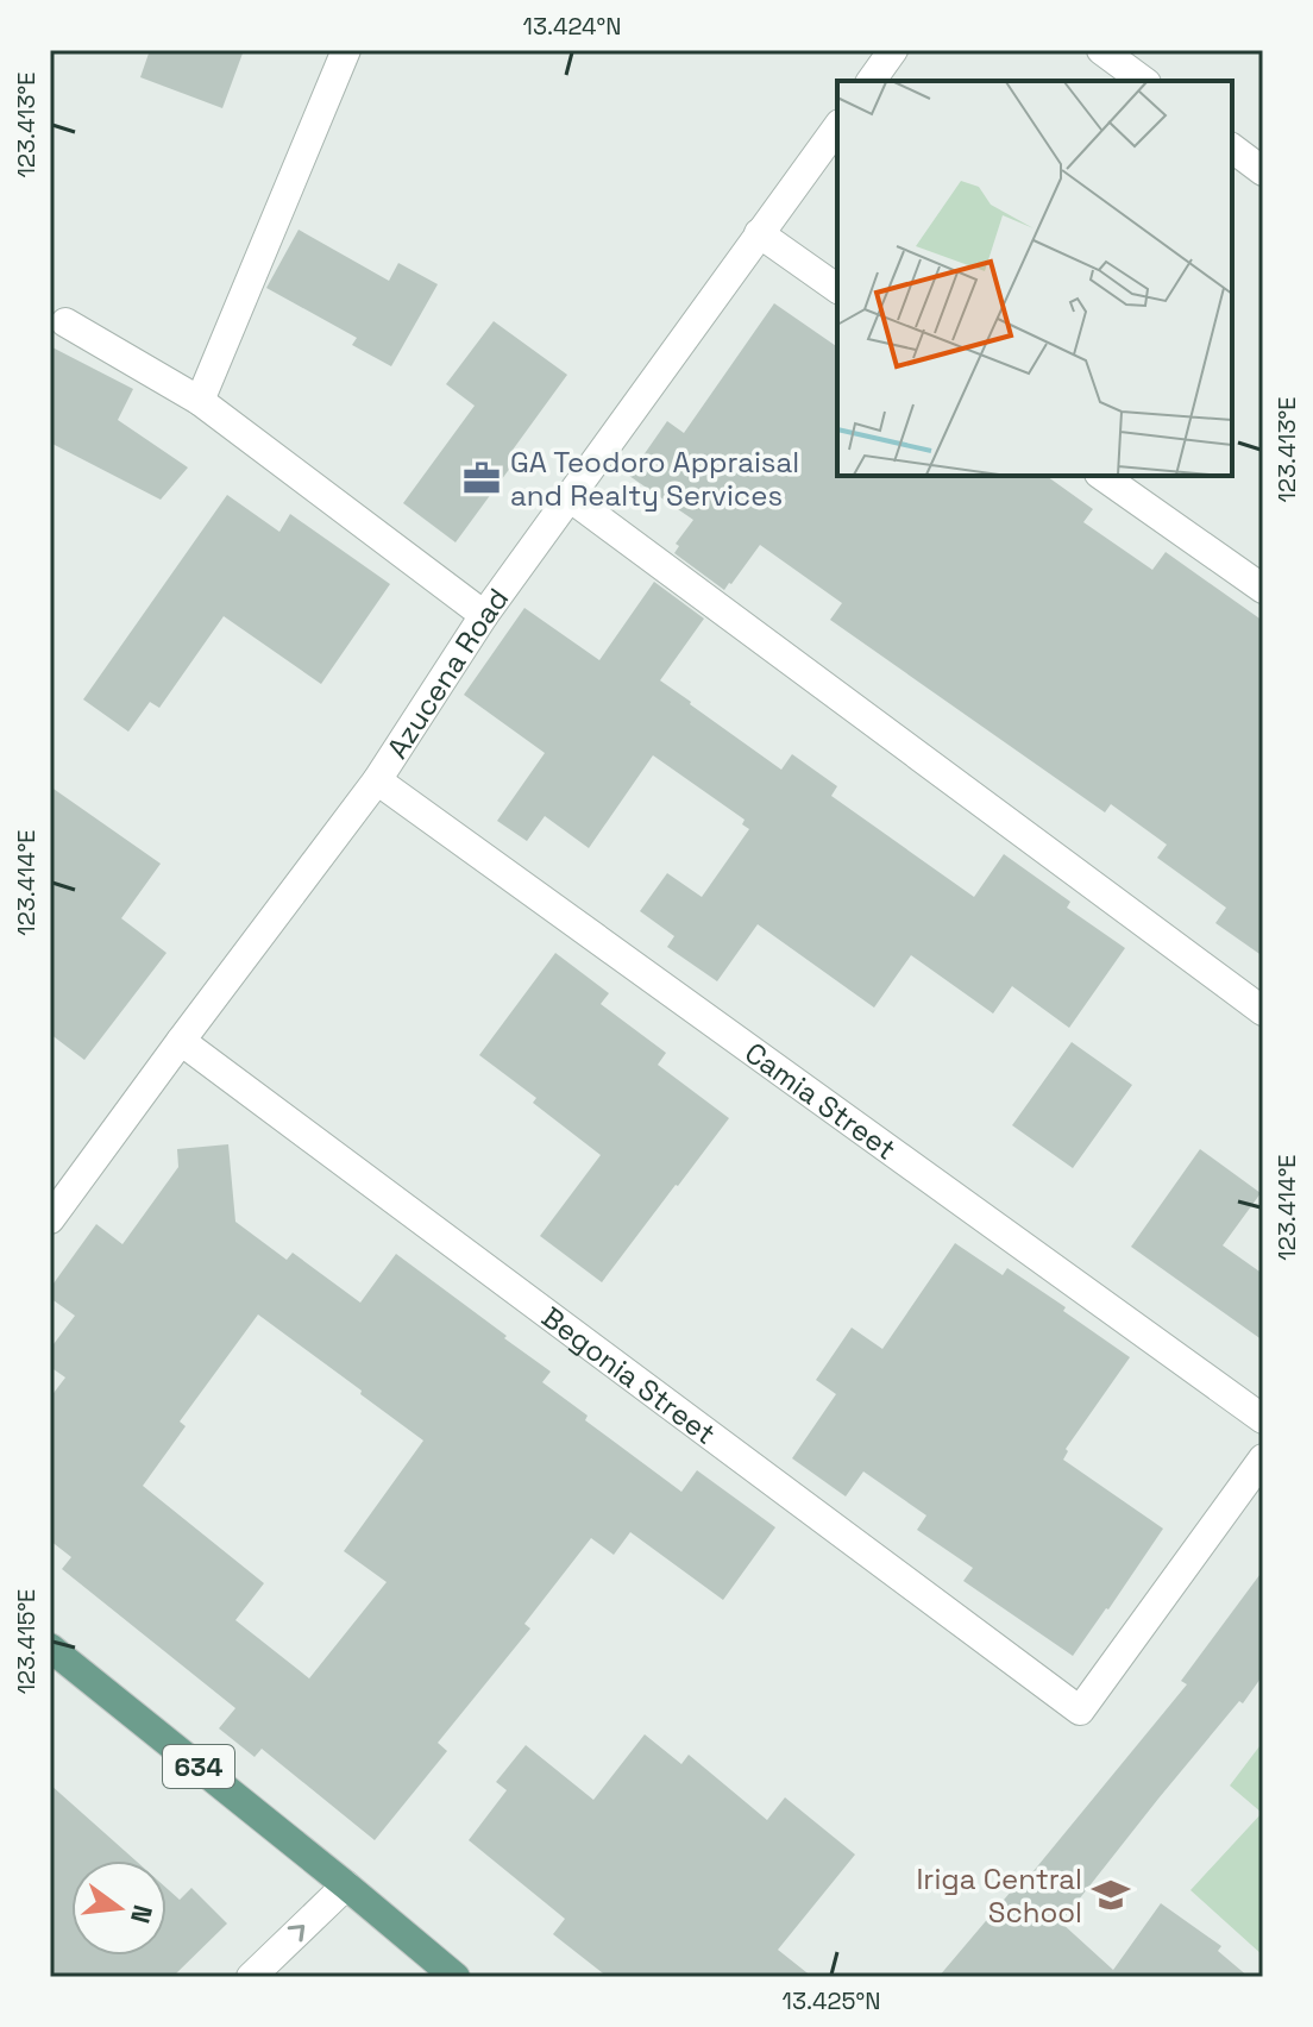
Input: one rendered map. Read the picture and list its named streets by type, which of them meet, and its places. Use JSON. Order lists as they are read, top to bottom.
{
  "streets": {
    "main road": ["634"],
    "street": ["Azucena Road", "Camia Street", "Begonia Street"]
  },
  "crossings": [
    ["Azucena Road", "Camia Street"],
    ["Azucena Road", "Begonia Street"]
  ],
  "places": {
    "office": ["GA Teodoro Appraisal and Realty Services"],
    "school or university": ["Iriga Central School"]
  },
  "north": "right",
  "coordinates": [
    "13.424°N",
    "123.413°E",
    "123.414°E",
    "123.415°E",
    "13.425°N"
  ]
}
